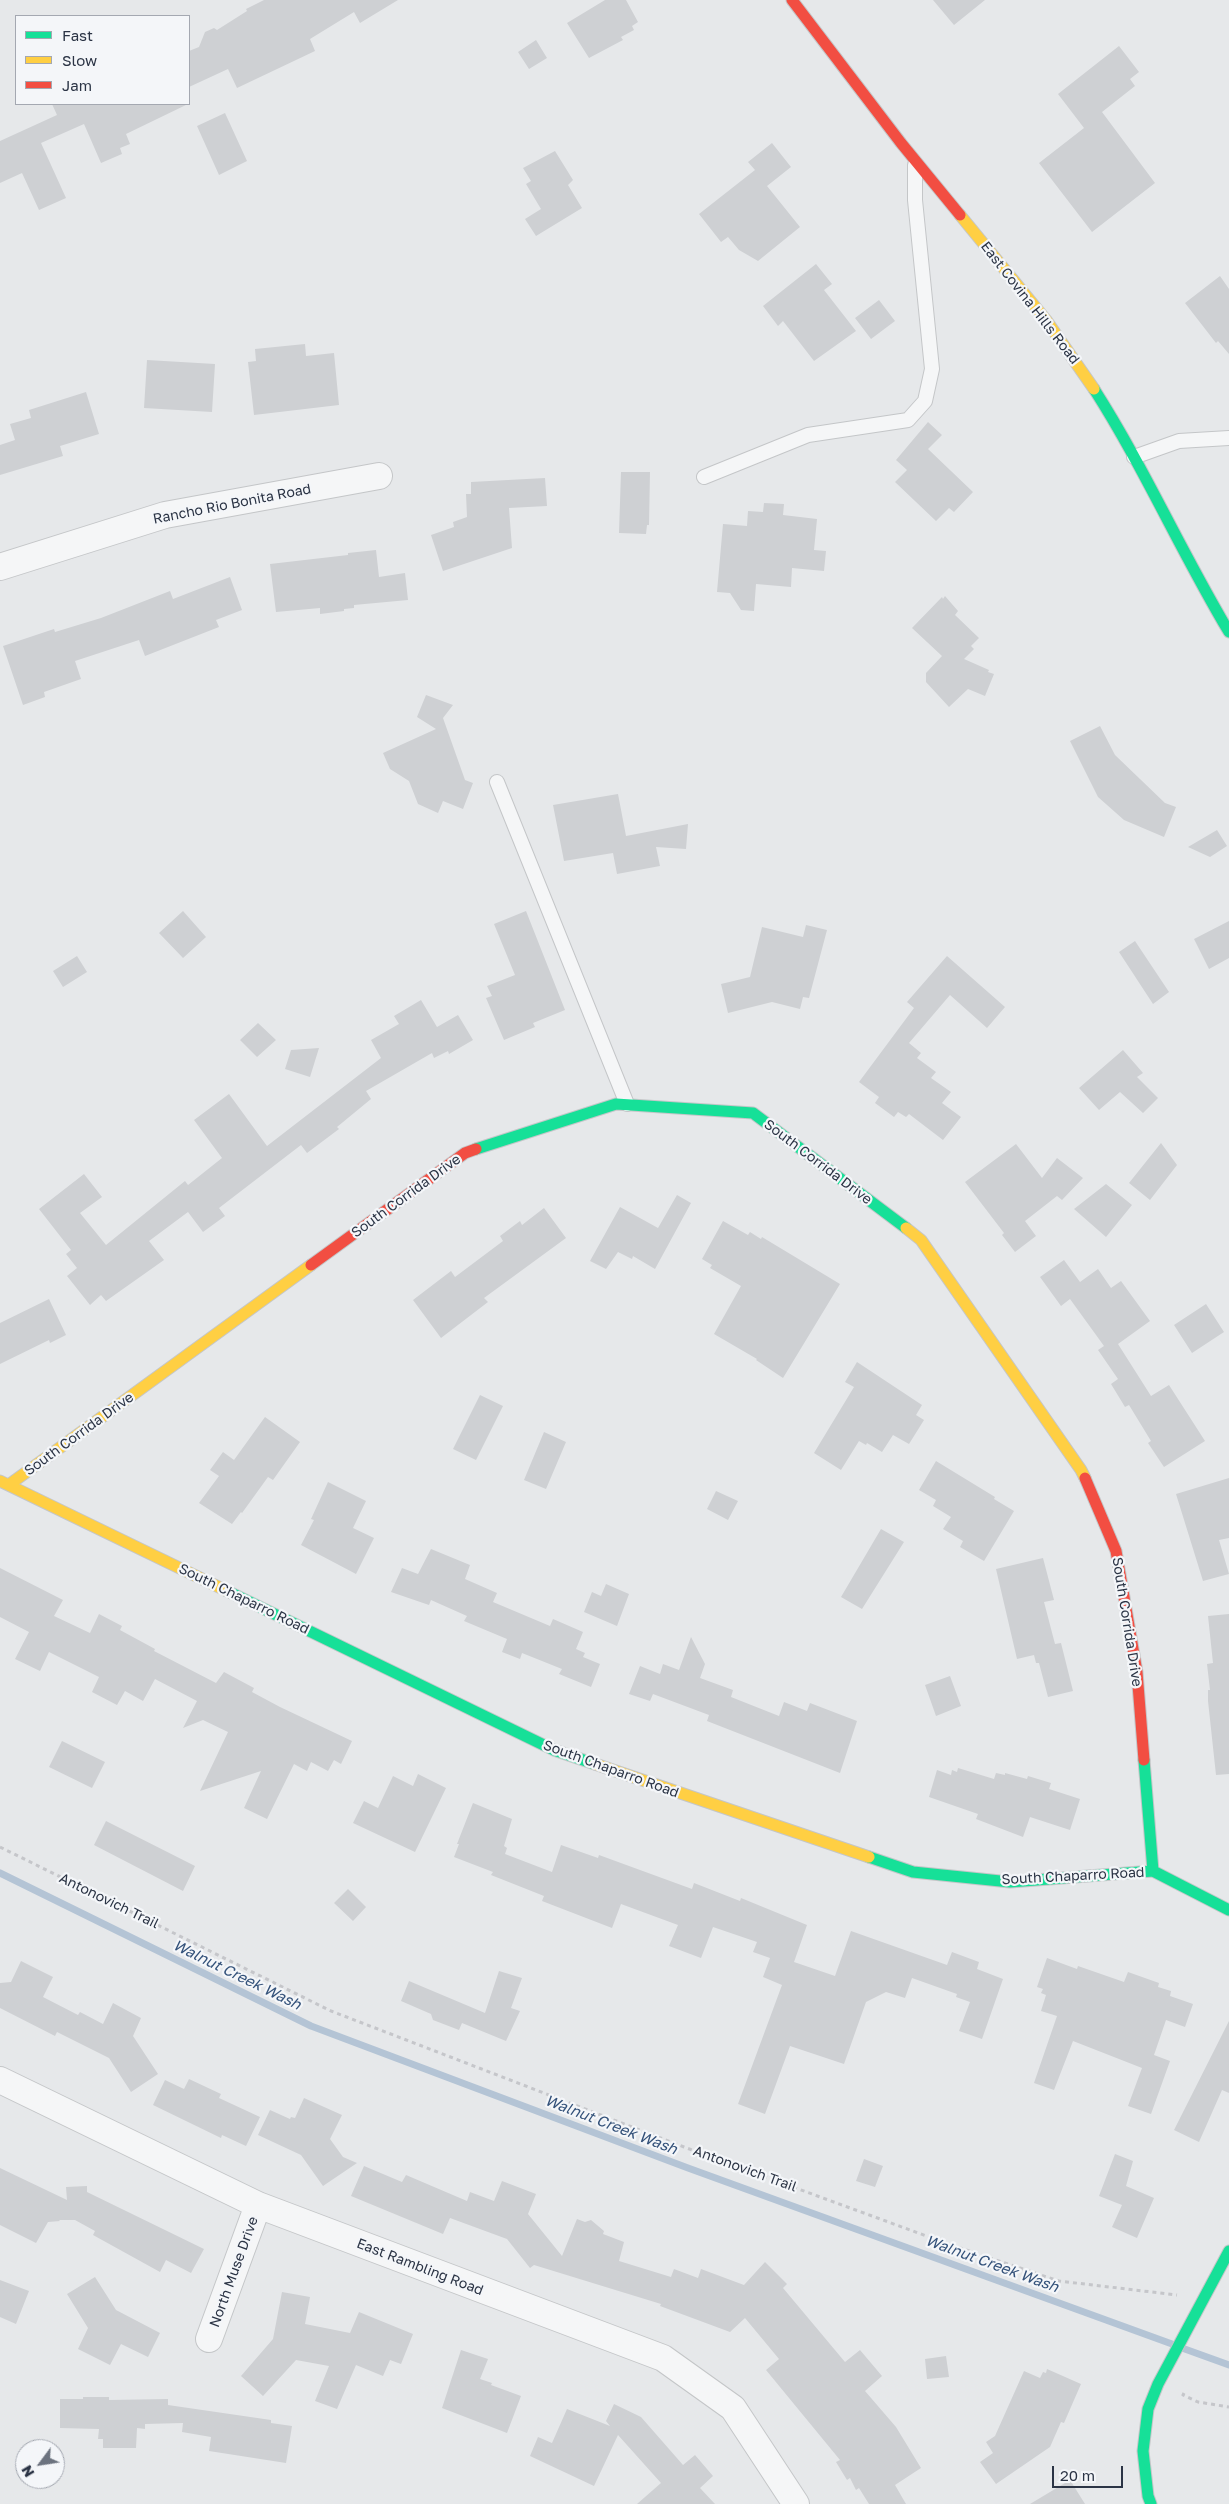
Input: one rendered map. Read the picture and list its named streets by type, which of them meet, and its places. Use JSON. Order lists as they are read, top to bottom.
{
  "streets": {
    "street": [
      "East Covina Hills Road",
      "Rancho Rio Bonita Road",
      "South Corrida Drive",
      "South Chaparro Road",
      "East Rambling Road",
      "North Muse Drive"
    ],
    "path": ["Antonovich Trail"]
  },
  "crossings": [
    ["South Corrida Drive", "South Chaparro Road"],
    ["East Rambling Road", "North Muse Drive"]
  ],
  "water": ["Walnut Creek Wash"],
  "legend": ["Fast", "Slow", "Jam"],
  "scale_bar": "20 m",
  "north": "bottom left"
}
